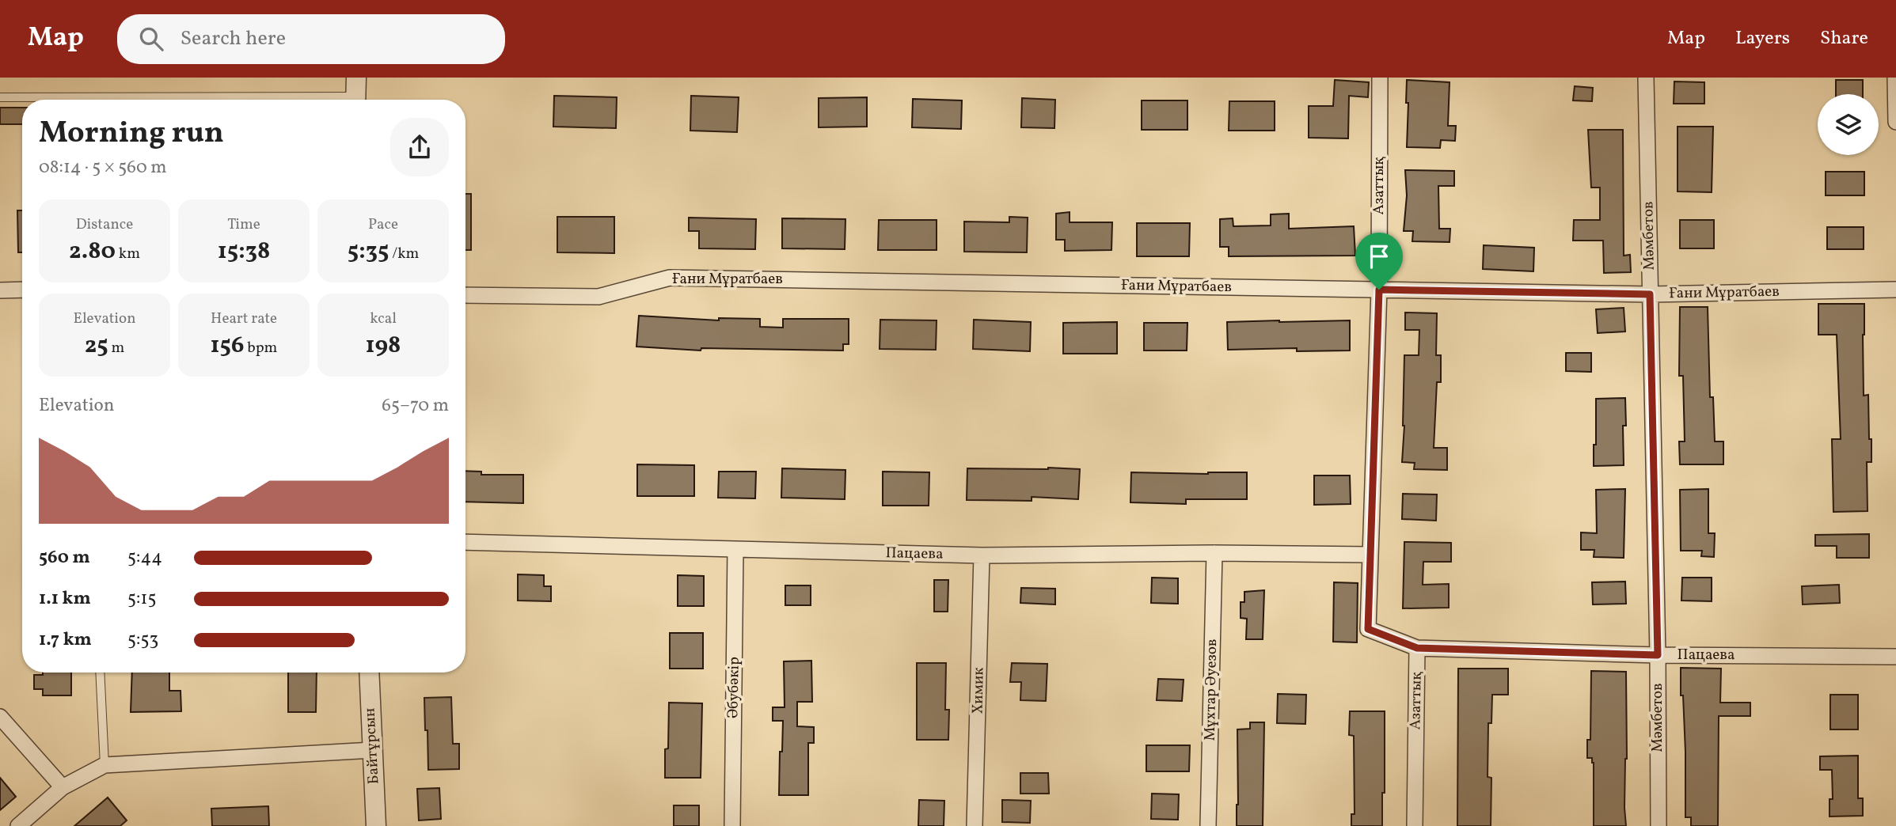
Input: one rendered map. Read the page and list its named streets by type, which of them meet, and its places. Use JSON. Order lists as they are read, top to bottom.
{
  "streets": {
    "street": [
      "Азаттық",
      "Мәмбетов",
      "Ғани Мұратбаев",
      "Пацаева",
      "Әбубәкір",
      "Мұхтар Әуезов",
      "Химик",
      "Байтұрсын"
    ]
  },
  "crossings": [
    ["Азаттық", "Ғани Мұратбаев"],
    ["Азаттық", "Пацаева"],
    ["Мәмбетов", "Ғани Мұратбаев"],
    ["Мәмбетов", "Пацаева"],
    ["Пацаева", "Әбубәкір"],
    ["Пацаева", "Мұхтар Әуезов"],
    ["Пацаева", "Химик"]
  ],
  "page": {
    "header": "Map",
    "search": "Search here",
    "nav": ["Map", "Layers", "Share"],
    "heading": ["Morning run", "08:14 · 5 × 560 m"],
    "stats": [
      ["Distance", "2.80 km"],
      ["Time", "15:38"],
      ["Pace", "5:35 /km"],
      ["Elevation", "25 m"],
      ["Heart rate", "156 bpm"],
      ["kcal", "198"]
    ],
    "chart": ["Elevation", "65–70 m"],
    "list": [
      {
        "name": "560 m",
        "note": "5:44"
      },
      {
        "name": "1.1 km",
        "note": "5:15"
      },
      {
        "name": "1.7 km",
        "note": "5:53"
      }
    ]
  }
}
